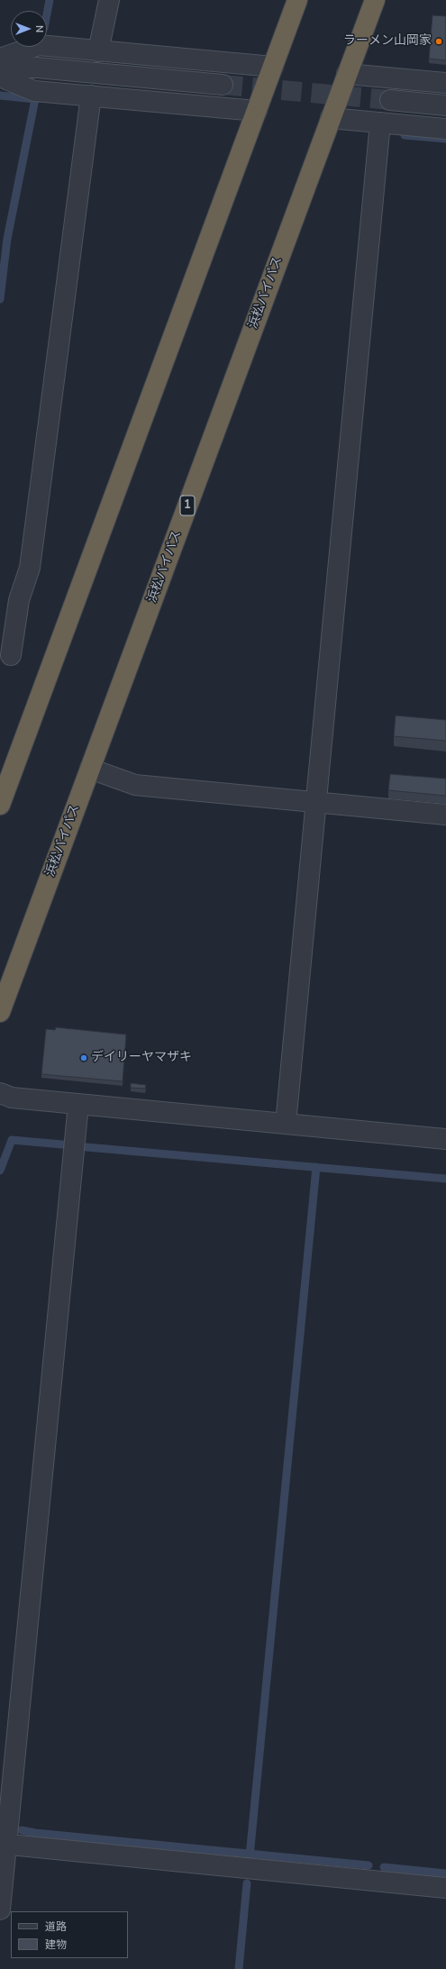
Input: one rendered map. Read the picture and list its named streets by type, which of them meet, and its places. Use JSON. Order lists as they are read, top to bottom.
{
  "streets": {
    "highway": ["浜松バイパス", "1"]
  },
  "places": ["ラーメン山岡家", "デイリーヤマザキ"],
  "legend": ["道路", "建物"],
  "north": "right"
}
